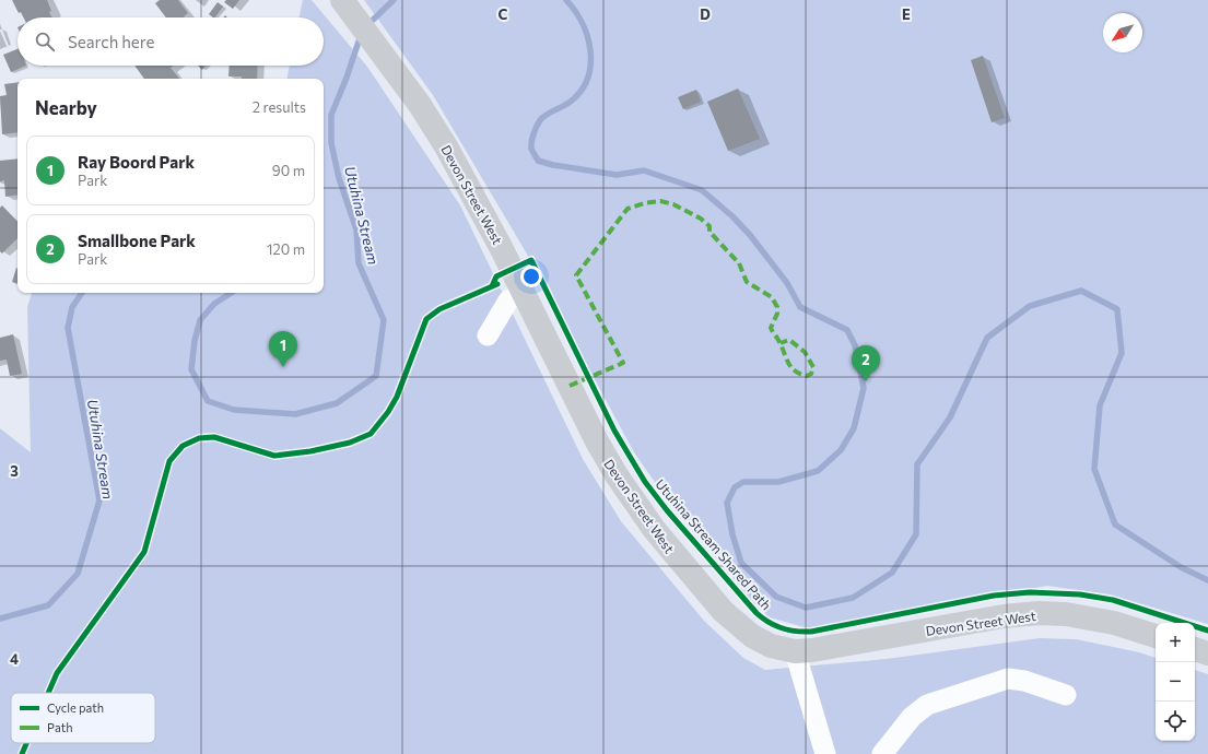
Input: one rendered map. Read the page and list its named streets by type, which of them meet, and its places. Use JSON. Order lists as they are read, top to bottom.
{
  "streets": {
    "main road": ["Devon Street West"],
    "cycle path": ["Utuhina Stream Shared Path"]
  },
  "water": ["Utuhina Stream"],
  "legend": ["Cycle path", "Path"],
  "north": "bottom left",
  "page": {
    "search": "Search here",
    "heading": ["Nearby", "2 results"],
    "list": [
      {
        "mark": "1",
        "name": "Ray Boord Park",
        "note": "Park",
        "value": "90 m"
      },
      {
        "mark": "2",
        "name": "Smallbone Park",
        "note": "Park",
        "value": "120 m"
      }
    ],
    "pins": ["1", "2"],
    "map_buttons": ["+", "−"]
  },
  "grid": {
    "columns": ["C", "D", "E"],
    "rows": ["3", "4"]
  }
}
